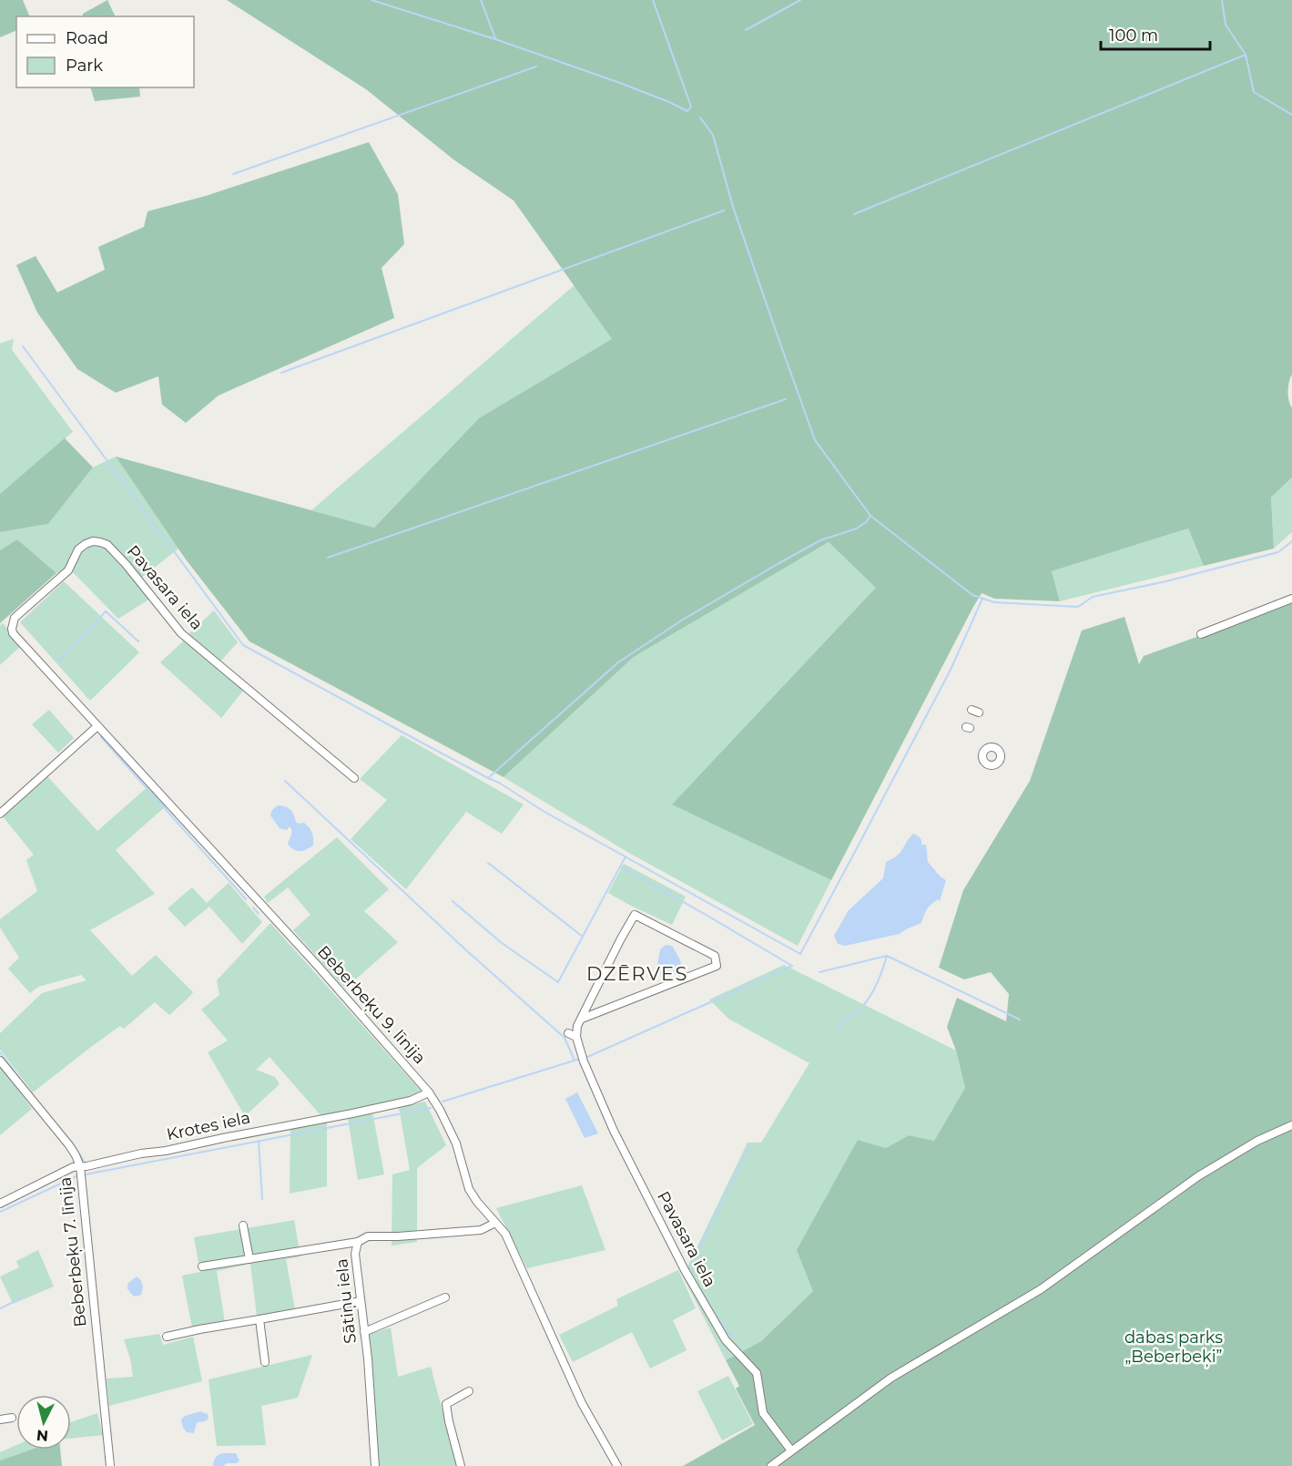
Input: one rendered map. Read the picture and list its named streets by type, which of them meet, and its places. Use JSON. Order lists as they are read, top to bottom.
{
  "streets": {
    "street": [
      "Pavasara iela",
      "Beberbeķu 9. līnija",
      "Krotes iela",
      "Beberbeķu 7. līnija",
      "Sātiņu iela"
    ]
  },
  "crossings": [
    ["Pavasara iela", "Beberbeķu 9. līnija"],
    ["Beberbeķu 9. līnija", "Krotes iela"],
    ["Beberbeķu 9. līnija", "Sātiņu iela"],
    ["Krotes iela", "Beberbeķu 7. līnija"]
  ],
  "districts": ["DZĒRVES"],
  "parks": ["dabas parks „Beberbeķi”"],
  "legend": ["Road", "Park"],
  "scale_bar": "100 m",
  "north": "bottom"
}
